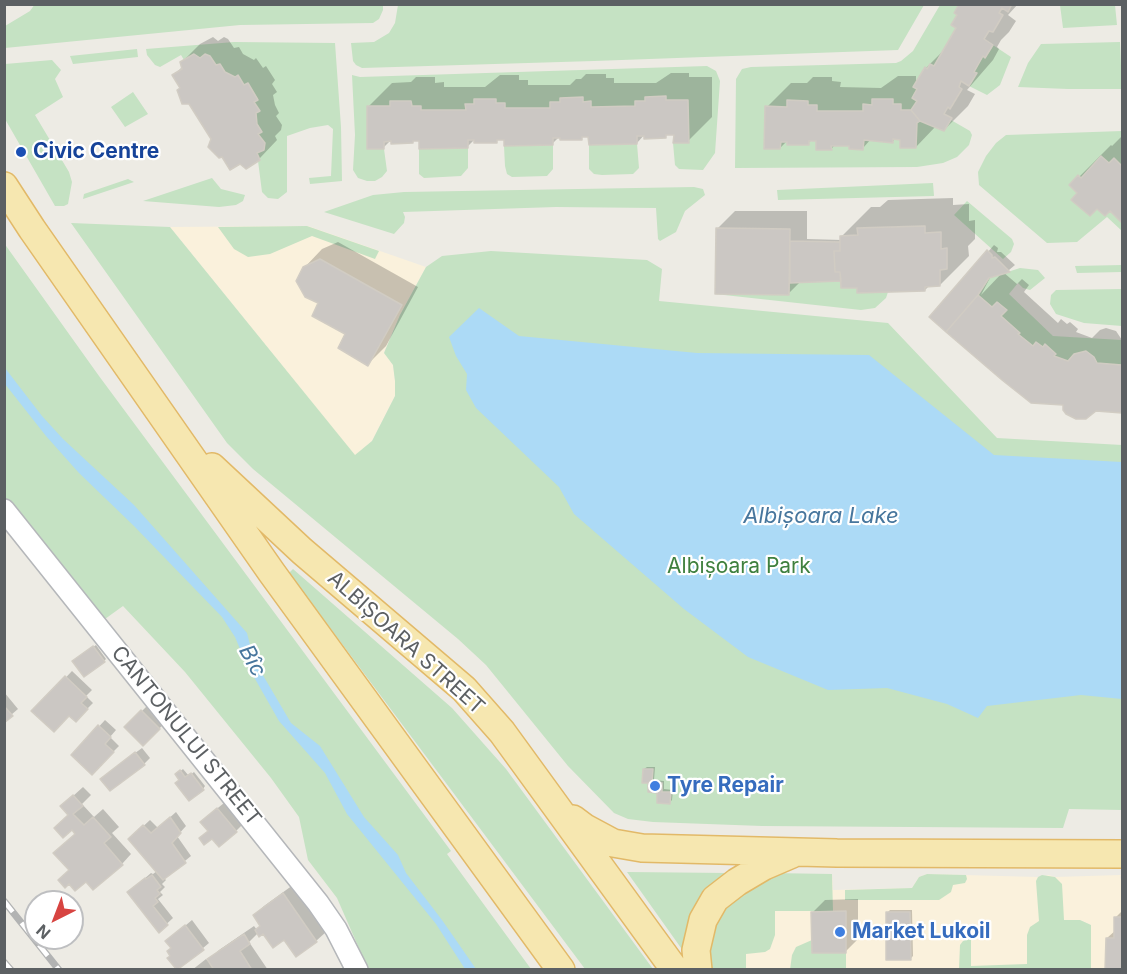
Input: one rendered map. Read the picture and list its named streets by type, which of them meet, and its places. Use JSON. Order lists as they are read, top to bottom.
{
  "streets": {
    "main road": ["ALBIȘOARA STREET"],
    "street": ["CANTONULUI STREET"]
  },
  "water": ["Albișoara Lake", "Bîc"],
  "parks": ["Albișoara Park"],
  "places": ["Civic Centre", "Tyre Repair", "Market Lukoil"],
  "north": "bottom left"
}
